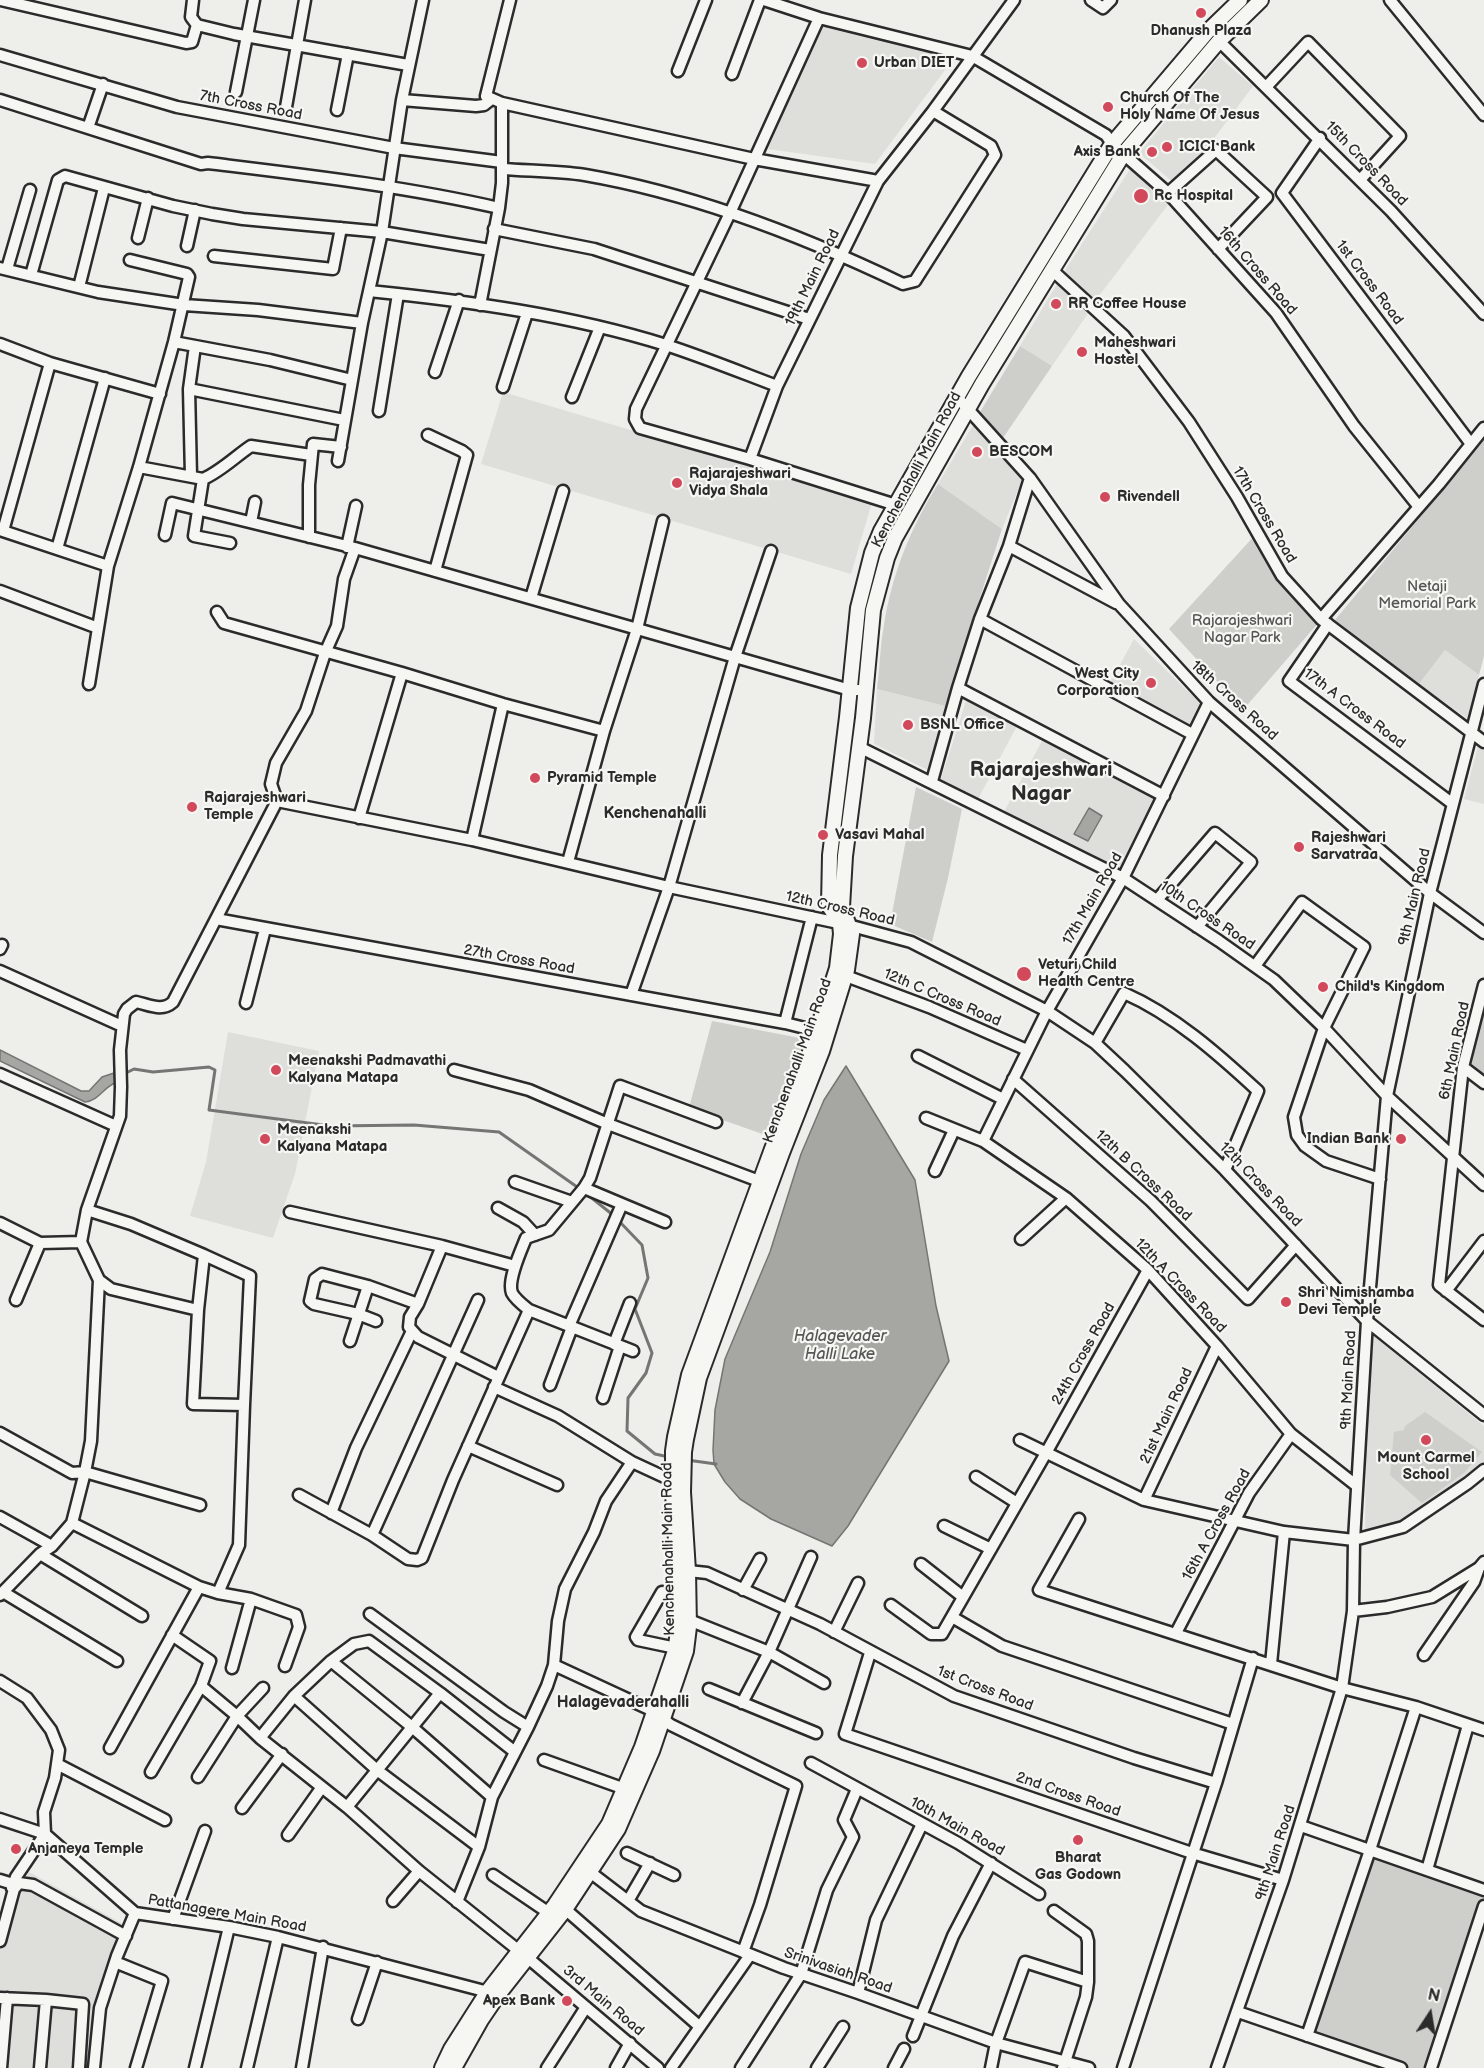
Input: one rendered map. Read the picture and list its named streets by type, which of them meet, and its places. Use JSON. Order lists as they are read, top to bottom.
{
  "streets": {
    "main road": ["Kenchenahalli Main Road"],
    "street": [
      "7th Cross Road",
      "15th Cross Road",
      "16th Cross Road",
      "19th Main Road",
      "1st Cross Road",
      "17th Cross Road",
      "18th Cross Road",
      "17th A Cross Road",
      "9th Main Road",
      "17th Main Road",
      "12th Cross Road",
      "10th Cross Road",
      "27th Cross Road",
      "12th C Cross Road",
      "6th Main Road",
      "12th B Cross Road",
      "12th A Cross Road",
      "24th Cross Road",
      "21st Main Road",
      "16th A Cross Road",
      "2nd Cross Road",
      "10th Main Road",
      "Pattanagere Main Road",
      "Srinivasiah Road",
      "3rd Main Road"
    ]
  },
  "crossings": [
    ["7th Cross Road", "19th Main Road"],
    ["15th Cross Road", "1st Cross Road"],
    ["15th Cross Road", "Kenchenahalli Main Road"],
    ["16th Cross Road", "19th Main Road"],
    ["16th Cross Road", "Kenchenahalli Main Road"],
    ["1st Cross Road", "Kenchenahalli Main Road"],
    ["1st Cross Road", "2nd Cross Road"],
    ["Kenchenahalli Main Road", "17th Cross Road"],
    ["Kenchenahalli Main Road", "18th Cross Road"],
    ["Kenchenahalli Main Road", "12th Cross Road"],
    ["Kenchenahalli Main Road", "10th Cross Road"],
    ["Kenchenahalli Main Road", "27th Cross Road"],
    ["Kenchenahalli Main Road", "12th C Cross Road"],
    ["Kenchenahalli Main Road", "Pattanagere Main Road"],
    ["Kenchenahalli Main Road", "Srinivasiah Road"],
    ["Kenchenahalli Main Road", "3rd Main Road"],
    ["17th Cross Road", "17th A Cross Road"],
    ["17th Cross Road", "9th Main Road"],
    ["18th Cross Road", "9th Main Road"],
    ["18th Cross Road", "17th Main Road"],
    ["17th A Cross Road", "9th Main Road"],
    ["9th Main Road", "12th Cross Road"],
    ["9th Main Road", "10th Cross Road"],
    ["9th Main Road", "12th A Cross Road"],
    ["9th Main Road", "2nd Cross Road"],
    ["17th Main Road", "12th Cross Road"],
    ["17th Main Road", "10th Cross Road"],
    ["17th Main Road", "12th C Cross Road"],
    ["17th Main Road", "12th B Cross Road"],
    ["17th Main Road", "12th A Cross Road"],
    ["12th Cross Road", "12th B Cross Road"],
    ["10th Cross Road", "6th Main Road"],
    ["12th A Cross Road", "24th Cross Road"],
    ["12th A Cross Road", "21st Main Road"],
    ["12th A Cross Road", "16th A Cross Road"]
  ],
  "districts": ["Rajarajeshwari Nagar", "Kenchenahalli", "Halagevaderahalli"],
  "water": ["Halagevader Halli Lake"],
  "parks": ["Netaji Memorial Park", "Rajarajeshwari Nagar Park"],
  "places": [
    "Dhanush Plaza",
    "Urban DIET",
    "Church Of The Holy Name Of Jesus",
    "ICICI Bank",
    "Axis Bank",
    "Rc Hospital",
    "RR Coffee House",
    "Maheshwari Hostel",
    "BESCOM",
    "Rajarajeshwari Vidya Shala",
    "Rivendell",
    "West City Corporation",
    "BSNL Office",
    "Pyramid Temple",
    "Rajarajeshwari Temple",
    "Vasavi Mahal",
    "Rajeshwari Sarvatraa",
    "Veturi Child Health Centre",
    "Child's Kingdom",
    "Meenakshi Padmavathi Kalyana Matapa",
    "Meenakshi Kalyana Matapa",
    "Indian Bank",
    "Shri Nimishamba Devi Temple",
    "Mount Carmel School",
    "Bharat Gas Godown",
    "Anjaneya Temple",
    "Apex Bank"
  ],
  "north": "top"
}
